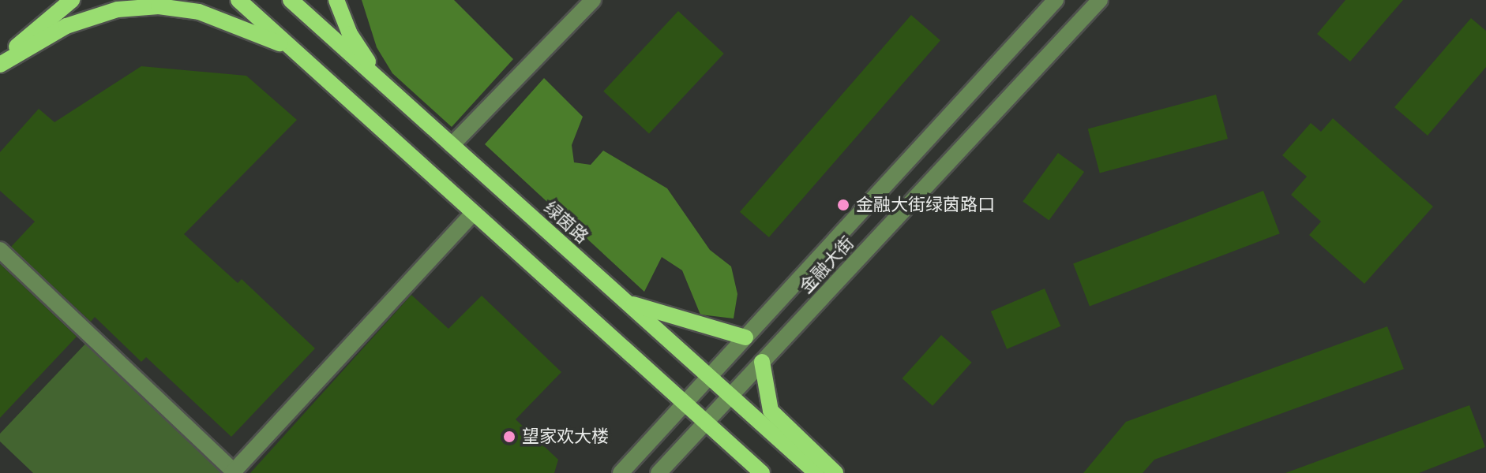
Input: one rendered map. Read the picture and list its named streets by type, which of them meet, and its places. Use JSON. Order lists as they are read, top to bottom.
{
  "streets": {
    "main road": ["绿茵路"],
    "street": ["金融大街"]
  },
  "crossings": [
    ["绿茵路", "金融大街"]
  ],
  "places": ["金融大街绿茵路口", "望家欢大楼"]
}
